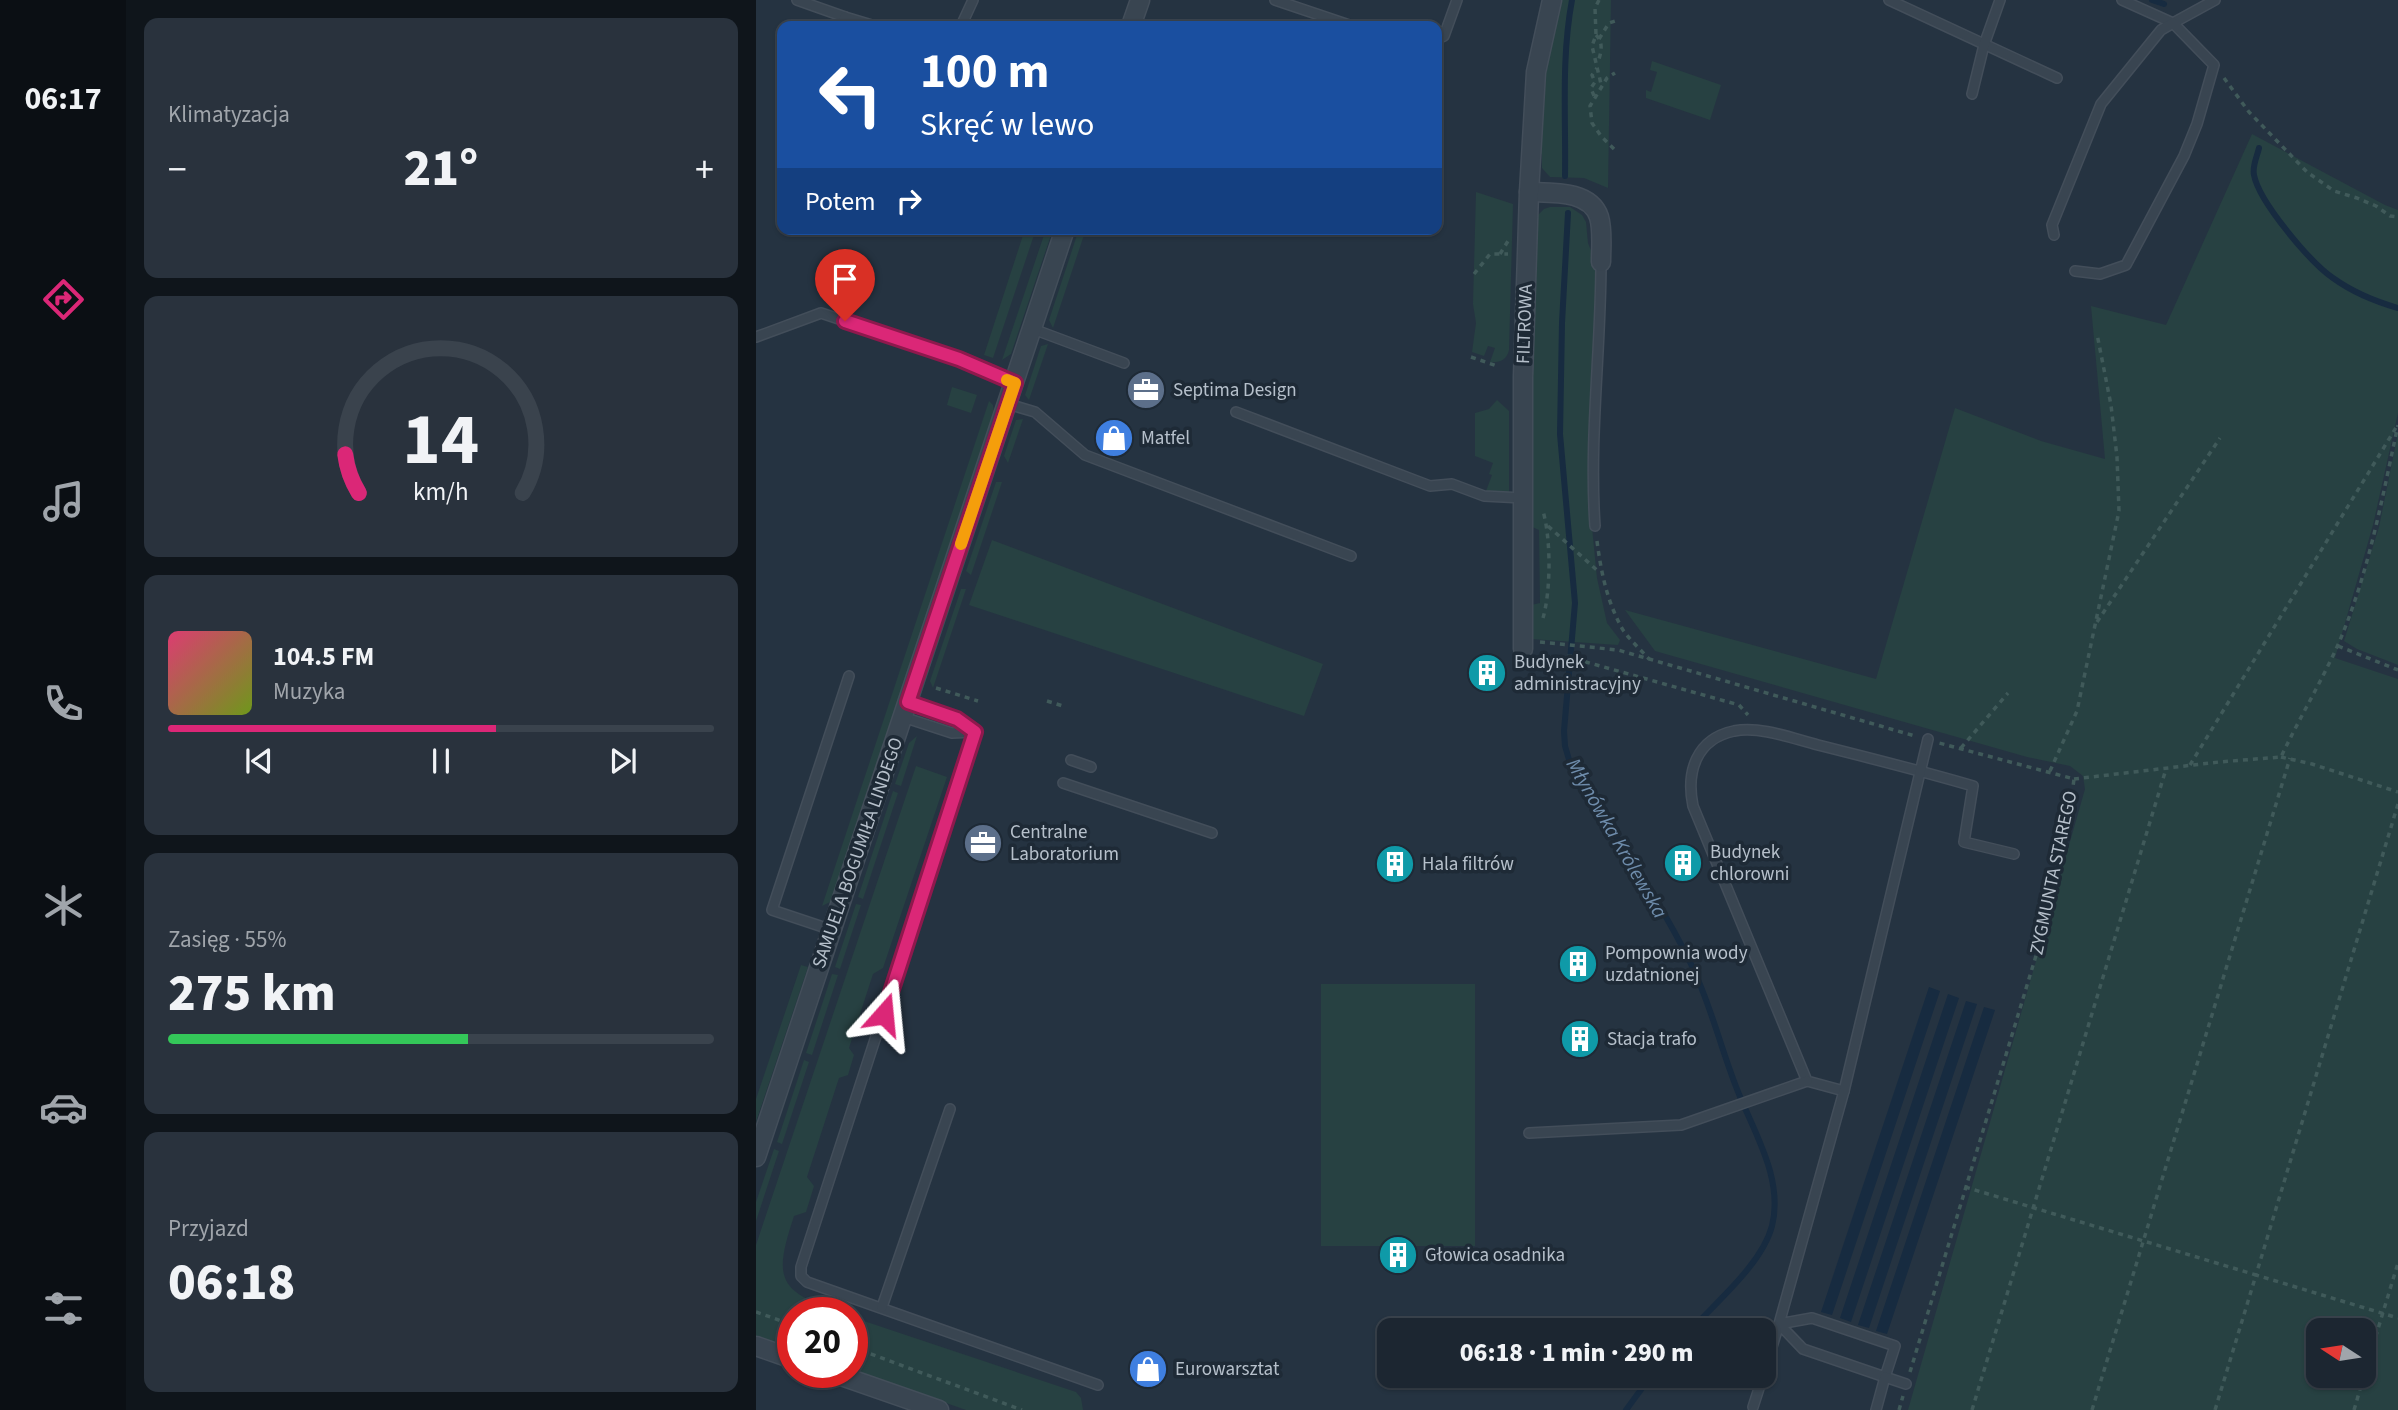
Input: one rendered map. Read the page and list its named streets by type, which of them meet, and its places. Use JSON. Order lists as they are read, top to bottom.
{
  "streets": {
    "street": ["FILTROWA", "SAMUELA BOGUMIŁA LINDEGO"],
    "path": ["ZYGMUNTA STAREGO"]
  },
  "crossings": [
    ["FILTROWA", "ZYGMUNTA STAREGO"]
  ],
  "water": ["Młynówka Królewska"],
  "places": {
    "office": ["Septima Design", "Centralne Laboratorium"],
    "shop": ["Matfel", "Eurowarsztat"],
    "building": [
      "Budynek administracyjny",
      "Budynek chlorowni",
      "Hala filtrów",
      "Pompownia wody uzdatnionej",
      "Stacja trafo",
      "Głowica osadnika"
    ]
  },
  "north": "left",
  "page": {
    "tabs": "06:17",
    "tile": [
      "Klimatyzacja",
      ["Zasięg · 55%", "275 km"],
      ["Przyjazd", "06:18"]
    ],
    "turn": ["100 m", "Skręć w lewo"],
    "heat": ["−", "21°", "+"],
    "then": "Potem",
    "song": ["104.5 FM", "Muzyka"],
    "limit": "20",
    "trip": "06:18 · 1 min · 290 m",
    "gauge": ["14", "km/h"]
  }
}
